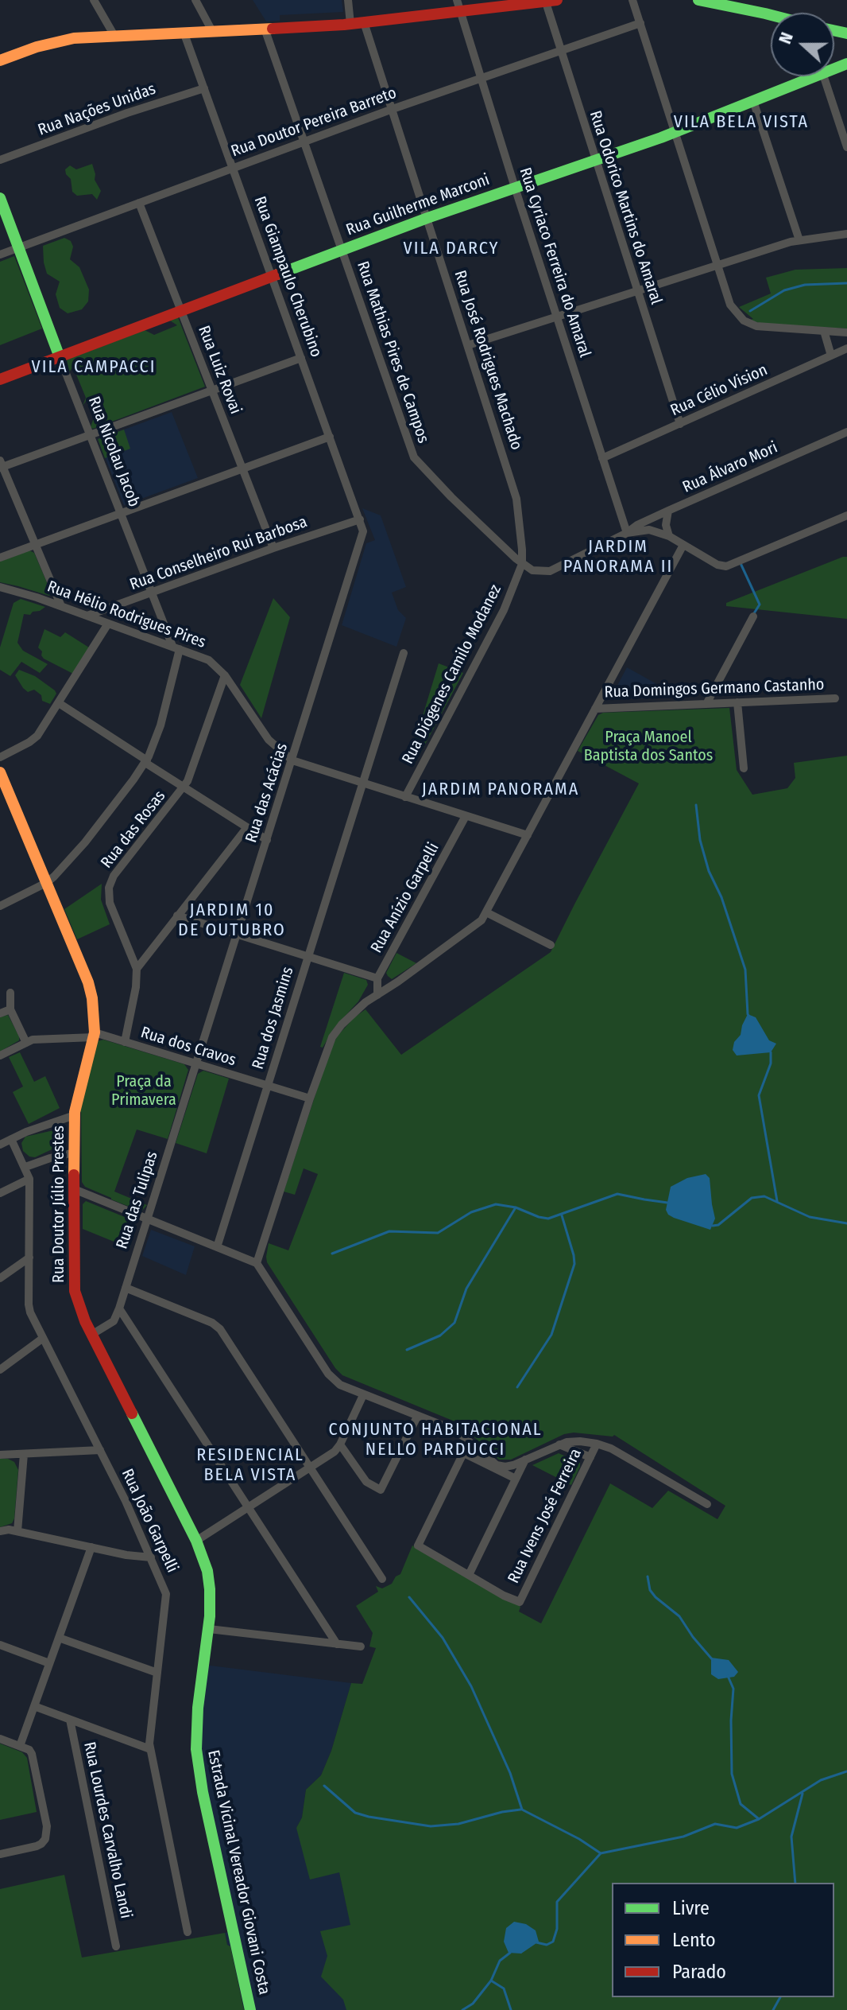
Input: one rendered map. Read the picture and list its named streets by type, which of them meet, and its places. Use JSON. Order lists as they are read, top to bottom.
{
  "streets": {
    "main road": [
      "Rua Guilherme Marconi",
      "Rua Nicolau Jacob",
      "Rua Doutor Júlio Prestes",
      "Estrada Vicinal Vereador Giovani Costa"
    ],
    "street": [
      "Rua Nações Unidas",
      "Rua Doutor Pereira Barreto",
      "Rua Odorico Martins do Amaral",
      "Rua Cyriaco Ferreira do Amaral",
      "Rua Giampaulo Cherubino",
      "Rua Mathias Pires de Campos",
      "Rua José Rodrigues Machado",
      "Rua Luiz Rovai",
      "Rua Célio Vision",
      "Rua Álvaro Mori",
      "Rua Conselheiro Rui Barbosa",
      "Rua Hélio Rodrigues Pires",
      "Rua Diógenes Camilo Modanez",
      "Rua Domingos Germano Castanho",
      "Rua das Acácias",
      "Rua das Rosas",
      "Rua Anízio Garpelli",
      "Rua dos Jasmins",
      "Rua dos Cravos",
      "Rua das Tulipas",
      "Rua Ivens José Ferreira",
      "Rua João Garpelli",
      "Rua Lourdes Carvalho Landi"
    ]
  },
  "crossings": [
    ["Rua Nações Unidas", "Rua Giampaulo Cherubino"],
    ["Rua Doutor Pereira Barreto", "Rua Odorico Martins do Amaral"],
    ["Rua Doutor Pereira Barreto", "Rua Cyriaco Ferreira do Amaral"],
    ["Rua Doutor Pereira Barreto", "Rua Giampaulo Cherubino"],
    ["Rua Doutor Pereira Barreto", "Rua Mathias Pires de Campos"],
    ["Rua Doutor Pereira Barreto", "Rua José Rodrigues Machado"],
    ["Rua Doutor Pereira Barreto", "Rua Luiz Rovai"],
    ["Rua Doutor Pereira Barreto", "Rua Nicolau Jacob"],
    ["Rua Guilherme Marconi", "Rua Odorico Martins do Amaral"],
    ["Rua Guilherme Marconi", "Rua Cyriaco Ferreira do Amaral"],
    ["Rua Guilherme Marconi", "Rua Giampaulo Cherubino"],
    ["Rua Guilherme Marconi", "Rua Mathias Pires de Campos"],
    ["Rua Guilherme Marconi", "Rua José Rodrigues Machado"],
    ["Rua Guilherme Marconi", "Rua Luiz Rovai"],
    ["Rua Guilherme Marconi", "Rua Nicolau Jacob"],
    ["Rua Odorico Martins do Amaral", "Rua Célio Vision"],
    ["Rua Cyriaco Ferreira do Amaral", "Rua Célio Vision"],
    ["Rua Cyriaco Ferreira do Amaral", "Rua Álvaro Mori"],
    ["Rua Giampaulo Cherubino", "Rua Conselheiro Rui Barbosa"],
    ["Rua Giampaulo Cherubino", "Rua das Acácias"],
    ["Rua Mathias Pires de Campos", "Rua José Rodrigues Machado"],
    ["Rua Mathias Pires de Campos", "Rua Diógenes Camilo Modanez"],
    ["Rua José Rodrigues Machado", "Rua Diógenes Camilo Modanez"],
    ["Rua Luiz Rovai", "Rua Conselheiro Rui Barbosa"],
    ["Rua Nicolau Jacob", "Rua Conselheiro Rui Barbosa"],
    ["Rua Nicolau Jacob", "Rua Hélio Rodrigues Pires"],
    ["Rua Conselheiro Rui Barbosa", "Rua Hélio Rodrigues Pires"],
    ["Rua Hélio Rodrigues Pires", "Rua Diógenes Camilo Modanez"],
    ["Rua Hélio Rodrigues Pires", "Rua das Acácias"],
    ["Rua Hélio Rodrigues Pires", "Rua das Rosas"],
    ["Rua Hélio Rodrigues Pires", "Rua Anízio Garpelli"],
    ["Rua Hélio Rodrigues Pires", "Rua dos Jasmins"],
    ["Rua das Acácias", "Rua dos Cravos"],
    ["Rua das Acácias", "Rua das Tulipas"],
    ["Rua das Rosas", "Rua dos Cravos"],
    ["Rua dos Jasmins", "Rua dos Cravos"],
    ["Rua dos Cravos", "Rua das Tulipas"],
    ["Rua dos Cravos", "Rua Doutor Júlio Prestes"],
    ["Rua Doutor Júlio Prestes", "Estrada Vicinal Vereador Giovani Costa"]
  ],
  "districts": [
    "VILA BELA VISTA",
    "VILA DARCY",
    "VILA CAMPACCI",
    "JARDIM PANORAMA II",
    "JARDIM PANORAMA",
    "JARDIM 10 DE OUTUBRO",
    "CONJUNTO HABITACIONAL NELLO PARDUCCI",
    "RESIDENCIAL BELA VISTA"
  ],
  "parks": ["Praça Manoel Baptista dos Santos", "Praça da Primavera"],
  "legend": ["Livre", "Lento", "Parado"],
  "north": "left"
}
